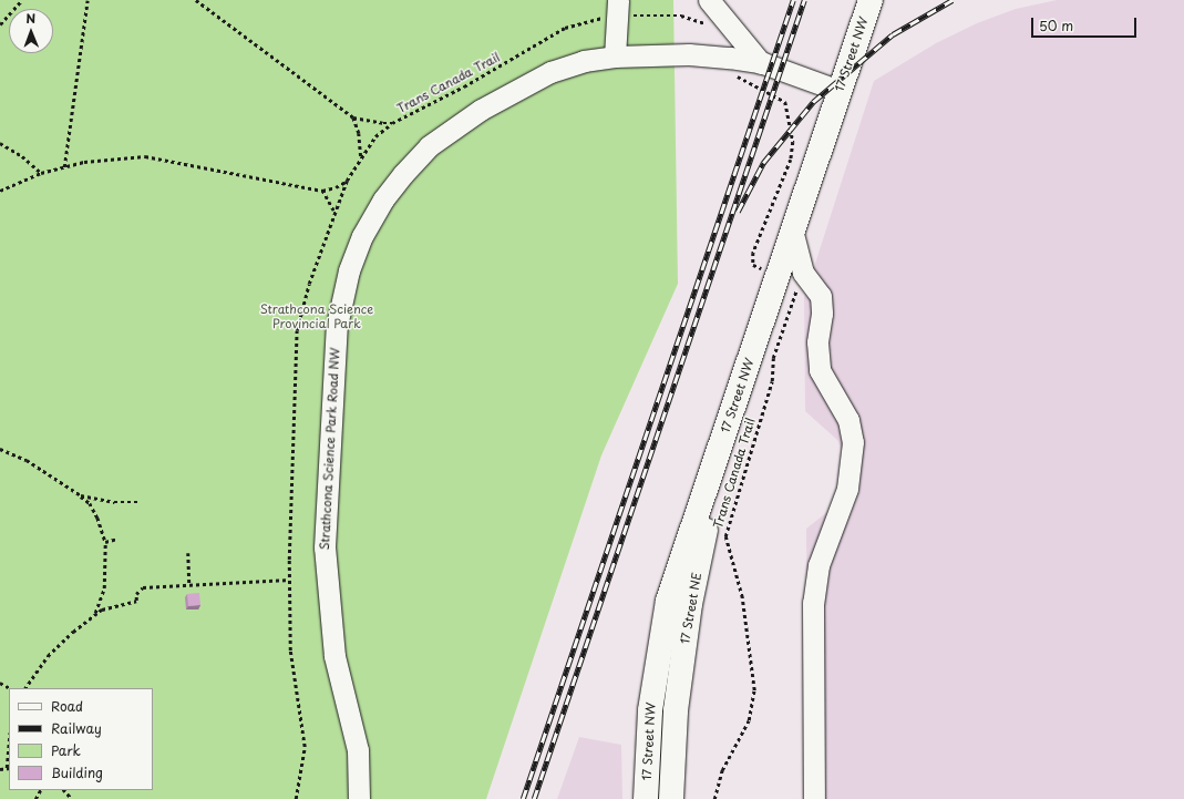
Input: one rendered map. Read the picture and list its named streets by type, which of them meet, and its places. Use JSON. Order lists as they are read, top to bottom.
{
  "streets": {
    "main road": ["17 Street NW", "17 Street NE"],
    "street": ["Strathcona Science Park Road NW"],
    "path": ["Trans Canada Trail"]
  },
  "crossings": [
    ["17 Street NW", "Strathcona Science Park Road NW"],
    ["17 Street NW", "17 Street NE"]
  ],
  "parks": ["Strathcona Science Provincial Park"],
  "legend": [
    "Road",
    "Railway",
    "Park",
    "Building"
  ],
  "scale_bar": "50 m",
  "north": "top"
}
